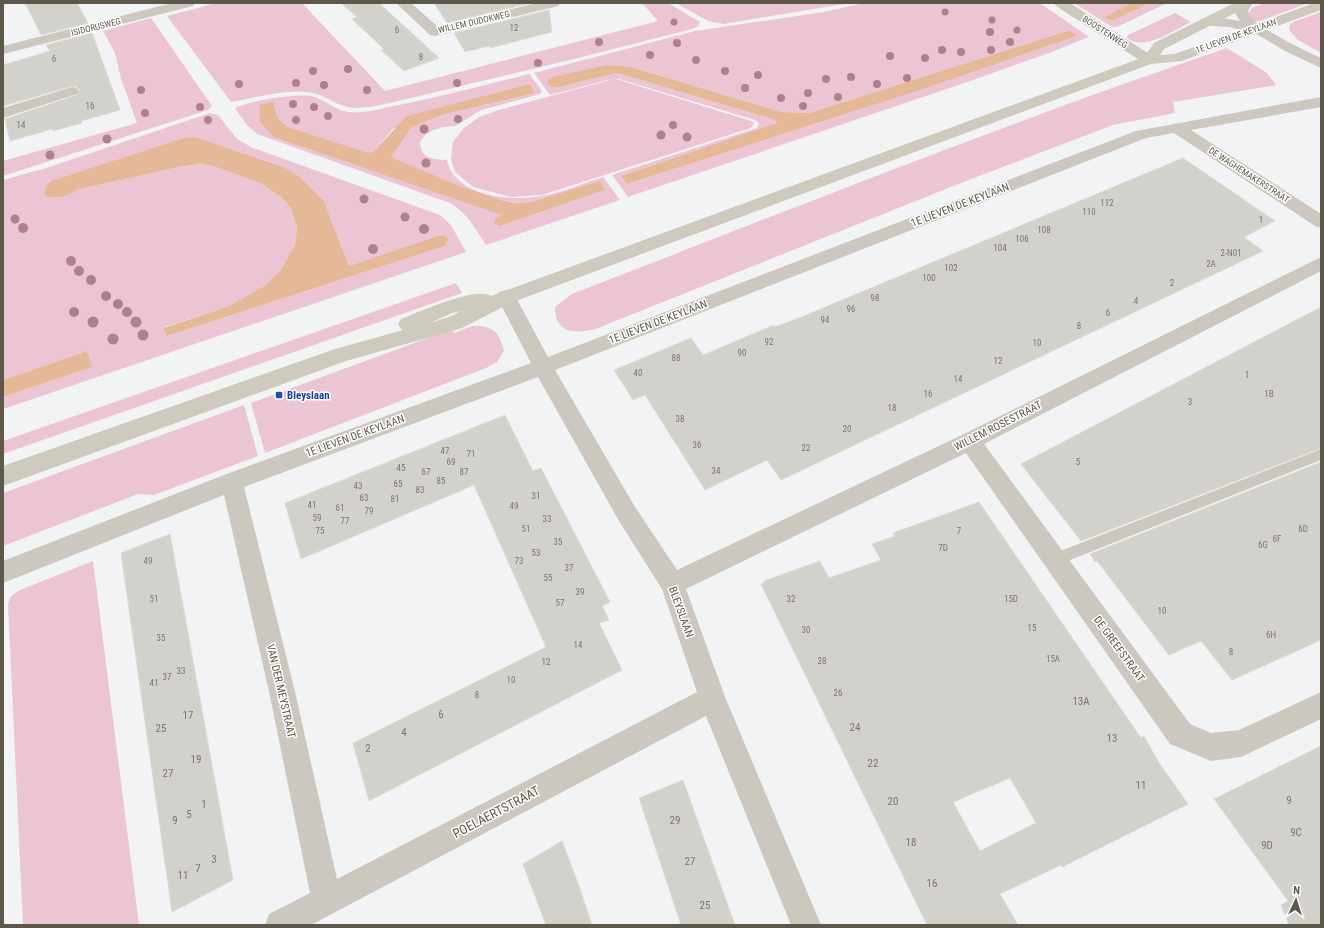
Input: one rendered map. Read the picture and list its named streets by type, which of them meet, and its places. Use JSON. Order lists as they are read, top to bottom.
{
  "streets": {
    "main road": ["1E LIEVEN DE KEYLAAN"],
    "street": [
      "WILLEM DUDOKWEG",
      "ISIDORUSWEG",
      "BOOSTENWEG",
      "DE WAGHEMAKERSTRAAT",
      "WILLEM ROSESTRAAT",
      "BLEYSLAAN",
      "DE GREEFSTRAAT",
      "VAN DER MEYSTRAAT",
      "POELAERTSTRAAT"
    ]
  },
  "crossings": [
    ["BOOSTENWEG", "1E LIEVEN DE KEYLAAN"],
    ["1E LIEVEN DE KEYLAAN", "DE WAGHEMAKERSTRAAT"],
    ["1E LIEVEN DE KEYLAAN", "BLEYSLAAN"],
    ["1E LIEVEN DE KEYLAAN", "VAN DER MEYSTRAAT"],
    ["WILLEM ROSESTRAAT", "BLEYSLAAN"],
    ["WILLEM ROSESTRAAT", "DE GREEFSTRAAT"],
    ["BLEYSLAAN", "POELAERTSTRAAT"],
    ["VAN DER MEYSTRAAT", "POELAERTSTRAAT"]
  ],
  "places": {
    "transit": ["Bleyslaan"]
  },
  "house_numbers": [
    "12",
    "6",
    "8",
    "6",
    "16",
    "14",
    "112",
    "110",
    "1",
    "108",
    "106",
    "104",
    "2-N01",
    "2A",
    "102",
    "100",
    "2",
    "98",
    "4",
    "96",
    "6",
    "94",
    "8",
    "92",
    "10",
    "90",
    "88",
    "12",
    "40",
    "1",
    "14",
    "16",
    "1B",
    "3",
    "18",
    "38",
    "20",
    "36",
    "22",
    "47",
    "71",
    "69",
    "5",
    "45",
    "34",
    "67",
    "87",
    "85",
    "65",
    "43",
    "83",
    "31",
    "63",
    "81",
    "41",
    "49",
    "61",
    "79",
    "59",
    "33",
    "77",
    "51",
    "6D",
    "75",
    "7",
    "6F",
    "35",
    "6G",
    "7D",
    "53",
    "49",
    "73",
    "37",
    "55",
    "39",
    "51",
    "32",
    "15D",
    "57",
    "10",
    "15",
    "30",
    "6H",
    "35",
    "14",
    "8",
    "15A",
    "28",
    "12",
    "33",
    "37",
    "10",
    "41",
    "26",
    "8",
    "13A",
    "6",
    "17",
    "24",
    "25",
    "4",
    "13",
    "2",
    "19",
    "22",
    "27",
    "11",
    "9",
    "20",
    "1",
    "5",
    "9",
    "29",
    "9C",
    "18",
    "9D",
    "3",
    "27",
    "7",
    "11",
    "16",
    "25"
  ],
  "north": "top"
}
